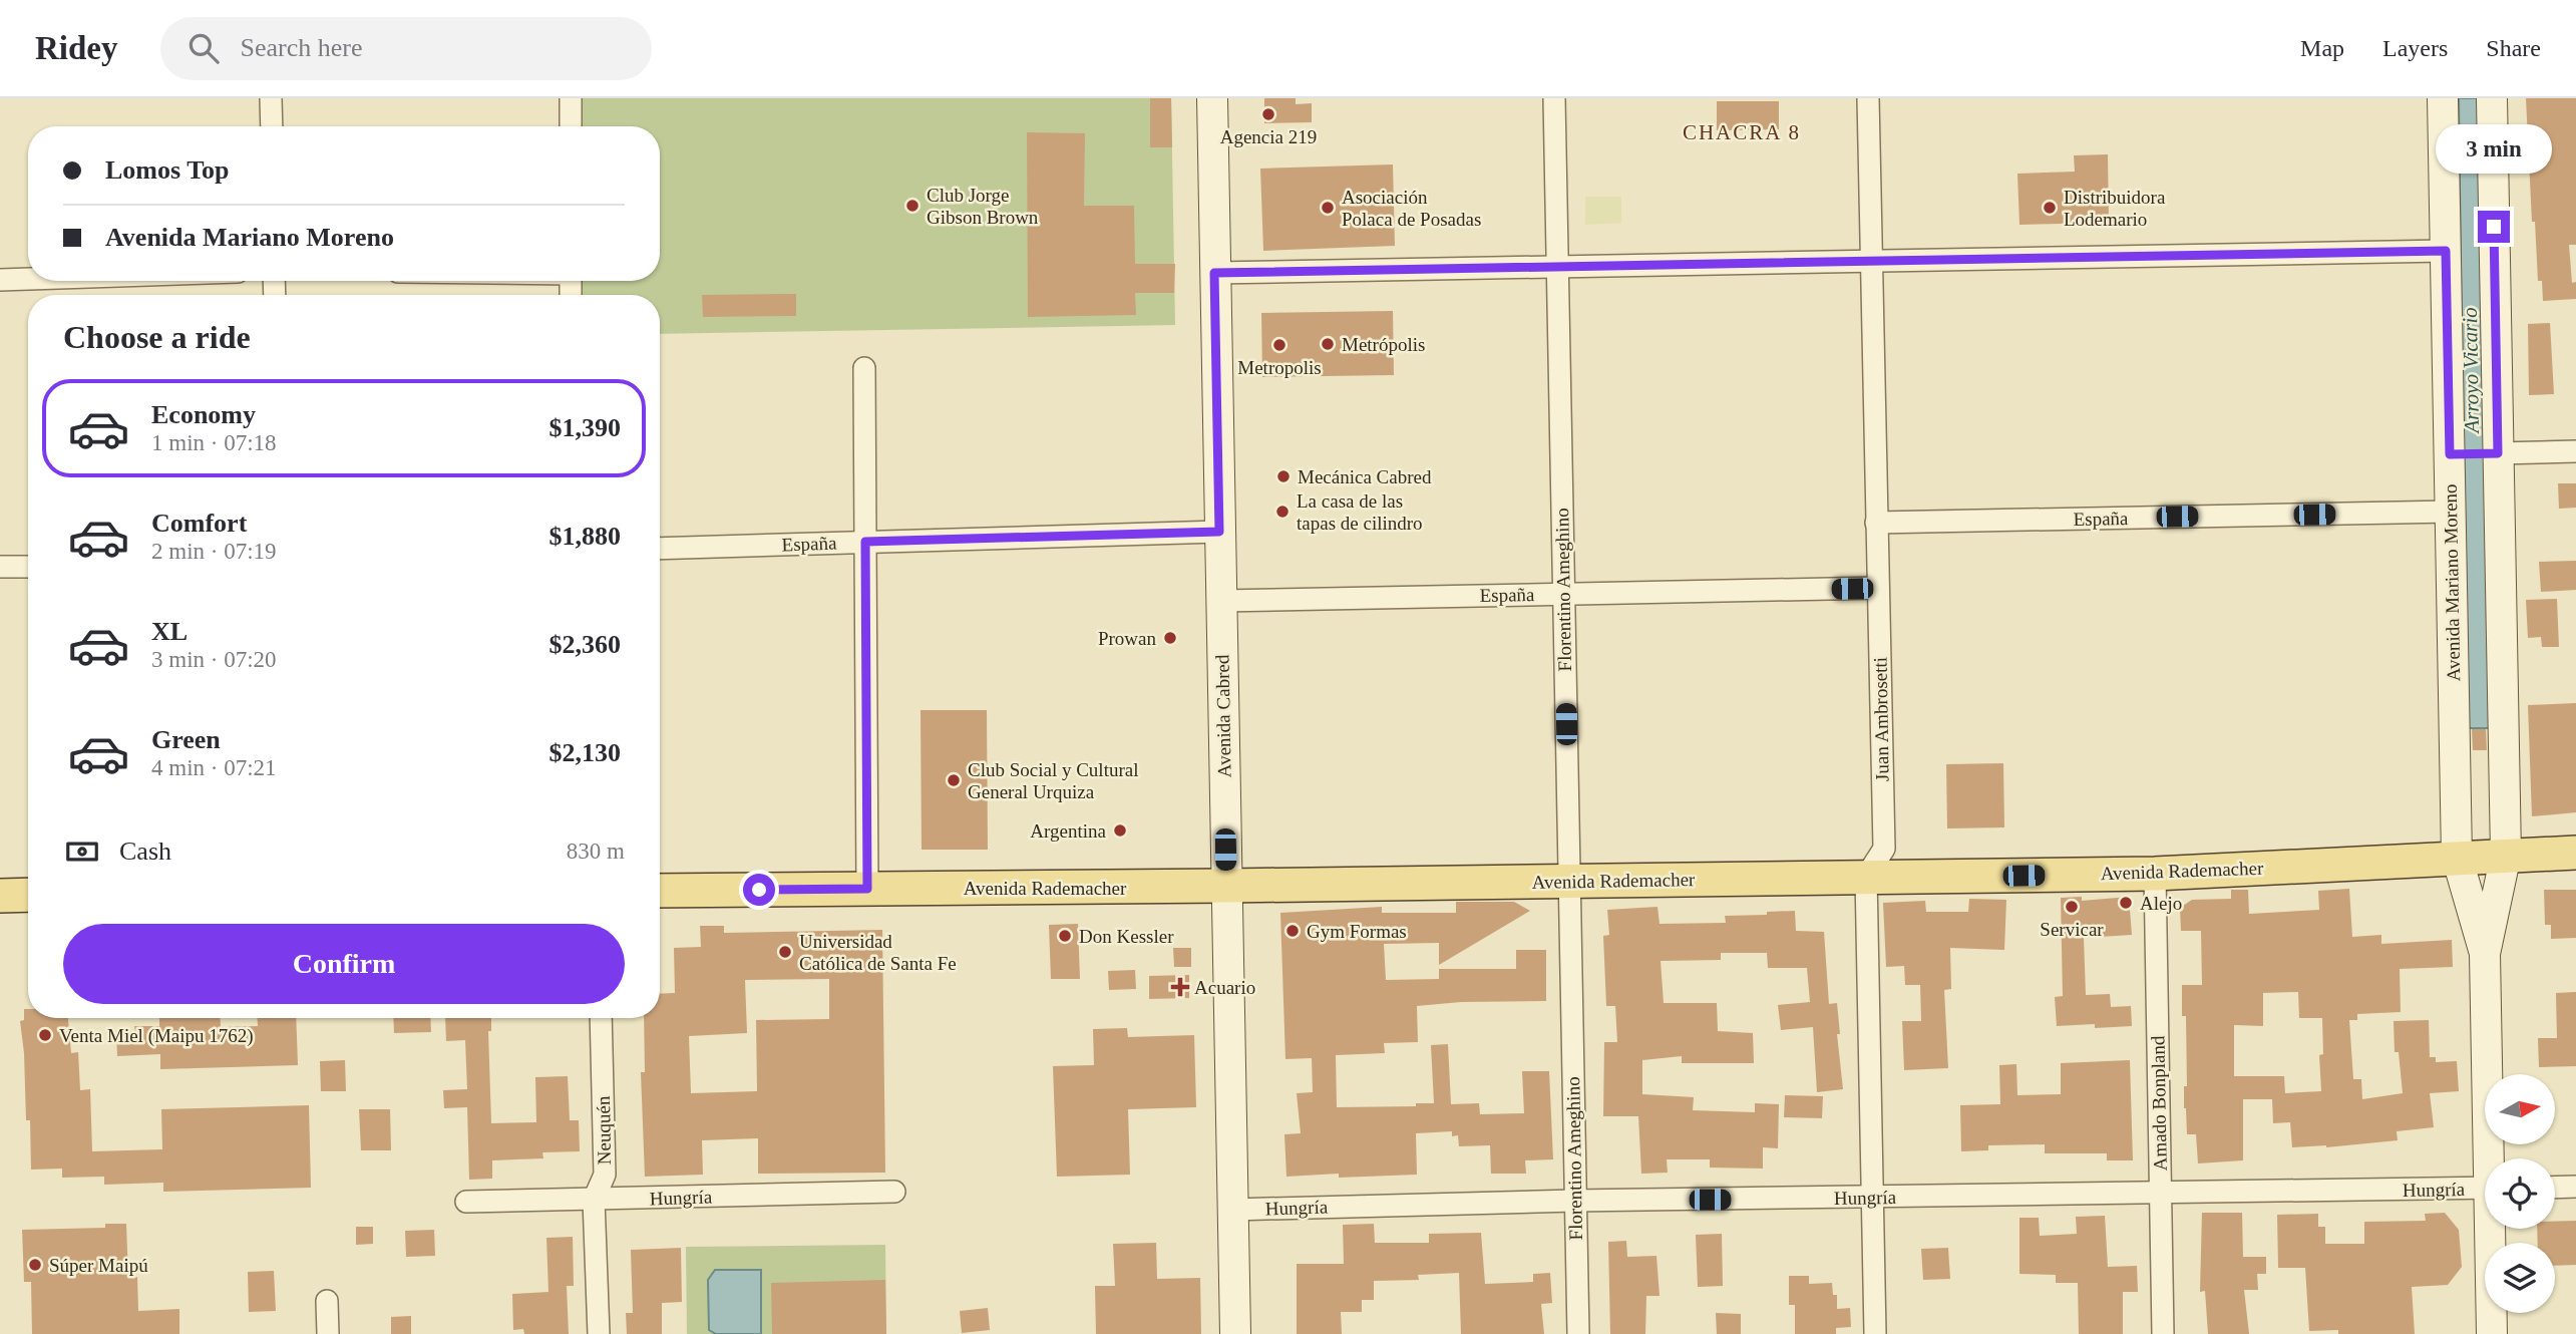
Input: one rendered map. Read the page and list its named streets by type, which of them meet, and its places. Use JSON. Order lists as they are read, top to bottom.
{
  "streets": {
    "main road": ["Avenida Mariano Moreno", "Avenida Cabred", "Avenida Rademacher"],
    "street": [
      "España",
      "Florentino Ameghino",
      "Juan Ambrosetti",
      "Amado Bonpland",
      "Neuquén",
      "Hungría"
    ]
  },
  "crossings": [
    ["España", "Avenida Mariano Moreno"],
    ["España", "Florentino Ameghino"],
    ["España", "Avenida Cabred"],
    ["España", "Juan Ambrosetti"],
    ["Avenida Mariano Moreno", "Avenida Rademacher"],
    ["Florentino Ameghino", "Avenida Rademacher"],
    ["Florentino Ameghino", "Hungría"],
    ["Avenida Cabred", "Avenida Rademacher"],
    ["Avenida Cabred", "Hungría"],
    ["Juan Ambrosetti", "Avenida Rademacher"],
    ["Avenida Rademacher", "Amado Bonpland"],
    ["Amado Bonpland", "Hungría"],
    ["Neuquén", "Hungría"]
  ],
  "districts": ["CHACRA 8"],
  "water": ["Arroyo Vicario"],
  "places": {
    "other": [
      "Agencia 219",
      "Club Jorge Gibson Brown",
      "Asociación Polaca de Posadas",
      "Distribuidora Lodemario",
      "Metrópolis",
      "Metropolis",
      "Mecánica Cabred",
      "La casa de las tapas de cilindro",
      "Prowan",
      "Club Social y Cultural General Urquiza",
      "Argentina",
      "Alejo",
      "Servicar",
      "Gym Formas",
      "Don Kessler",
      "Universidad Católica de Santa Fe",
      "Venta Miel (Maipu 1762)",
      "Súper Maipú"
    ],
    "health": ["Acuario"]
  },
  "north": "right",
  "page": {
    "header": "Ridey",
    "search": "Search here",
    "nav": ["Map", "Layers", "Share"],
    "bubble": "3 min",
    "banner": ["Lomos Top", "Avenida Mariano Moreno"],
    "heading": "Choose a ride",
    "list": [
      {
        "name": "Economy",
        "note": "1 min · 07:18",
        "value": "$1,390"
      },
      {
        "name": "Comfort",
        "note": "2 min · 07:19",
        "value": "$1,880"
      },
      {
        "name": "XL",
        "note": "3 min · 07:20",
        "value": "$2,360"
      },
      {
        "name": "Green",
        "note": "4 min · 07:21",
        "value": "$2,130"
      }
    ],
    "pay": ["Cash", "830 m"],
    "buttons": "Confirm"
  }
}
